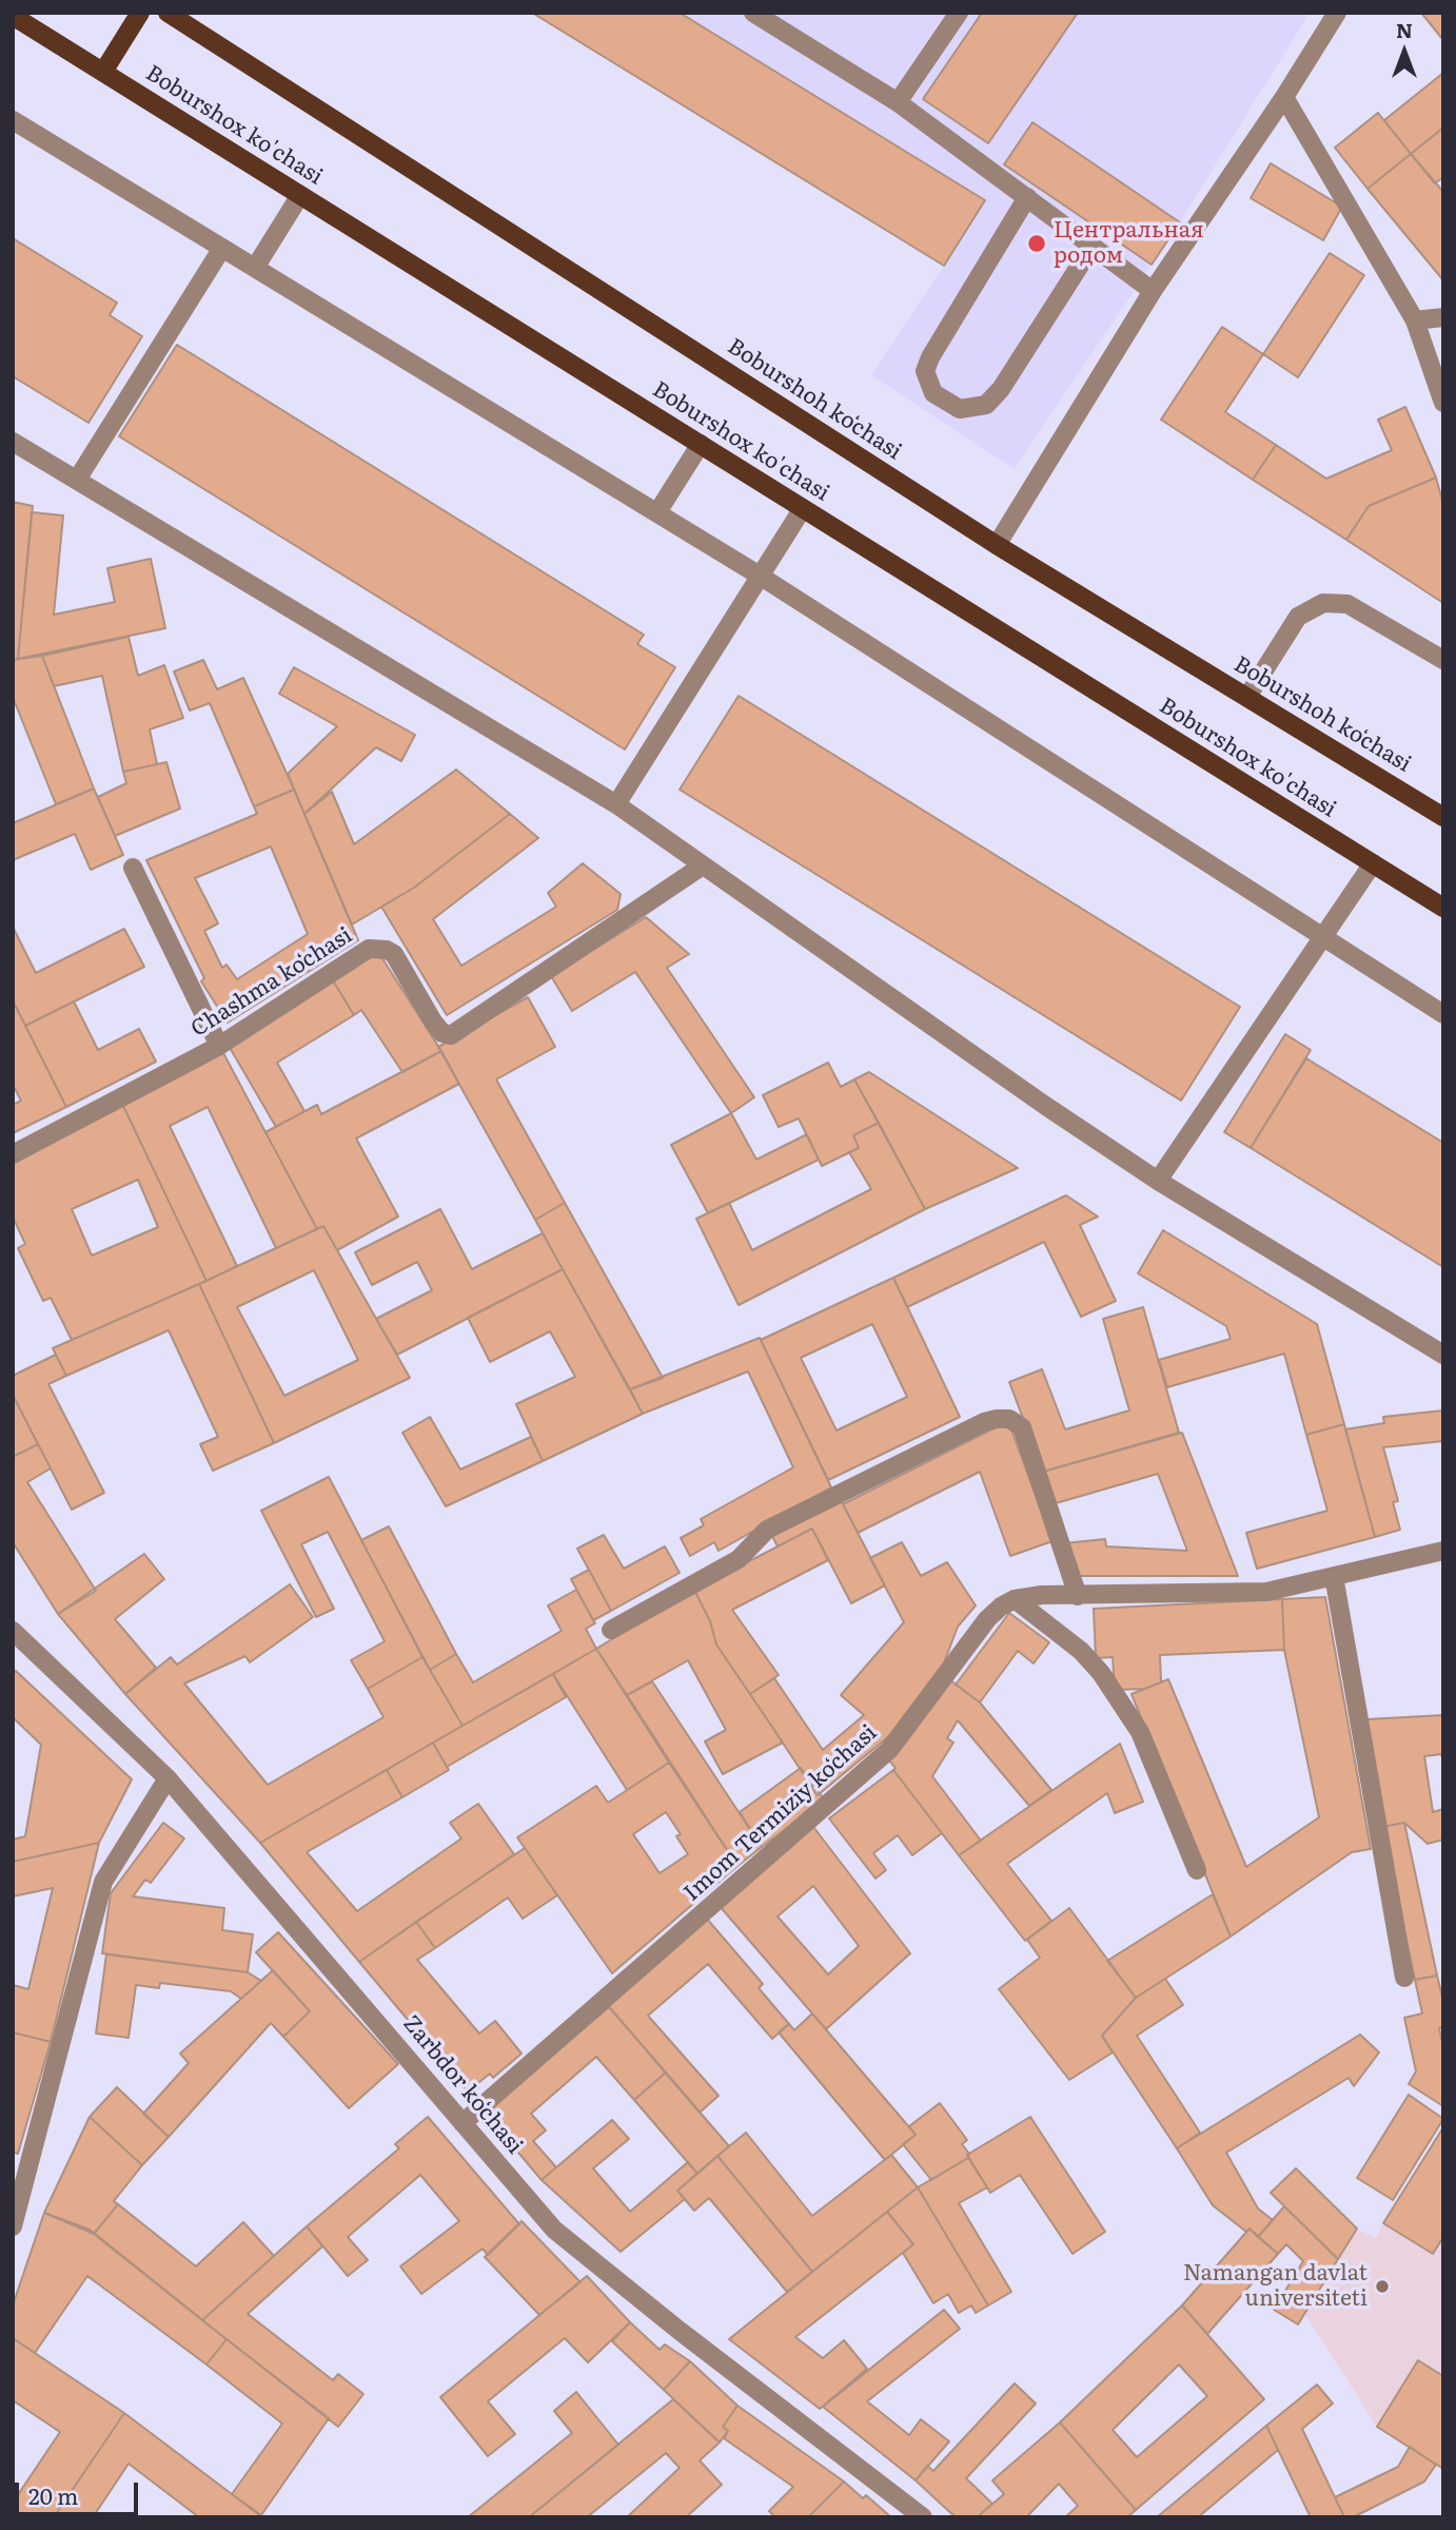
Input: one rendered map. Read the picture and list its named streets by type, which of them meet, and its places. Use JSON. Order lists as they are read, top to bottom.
{
  "streets": {
    "main road": ["Boburshox ko'chasi", "Boburshoh koʻchasi"],
    "street": ["Chashma koʻchasi", "Imom Termiziy koʻchasi", "Zarbdor koʻchasi"]
  },
  "crossings": [
    ["Imom Termiziy koʻchasi", "Zarbdor koʻchasi"]
  ],
  "places": ["Центральная родом", "Namangan davlat universiteti"],
  "scale_bar": "20 m",
  "north": "top"
}
